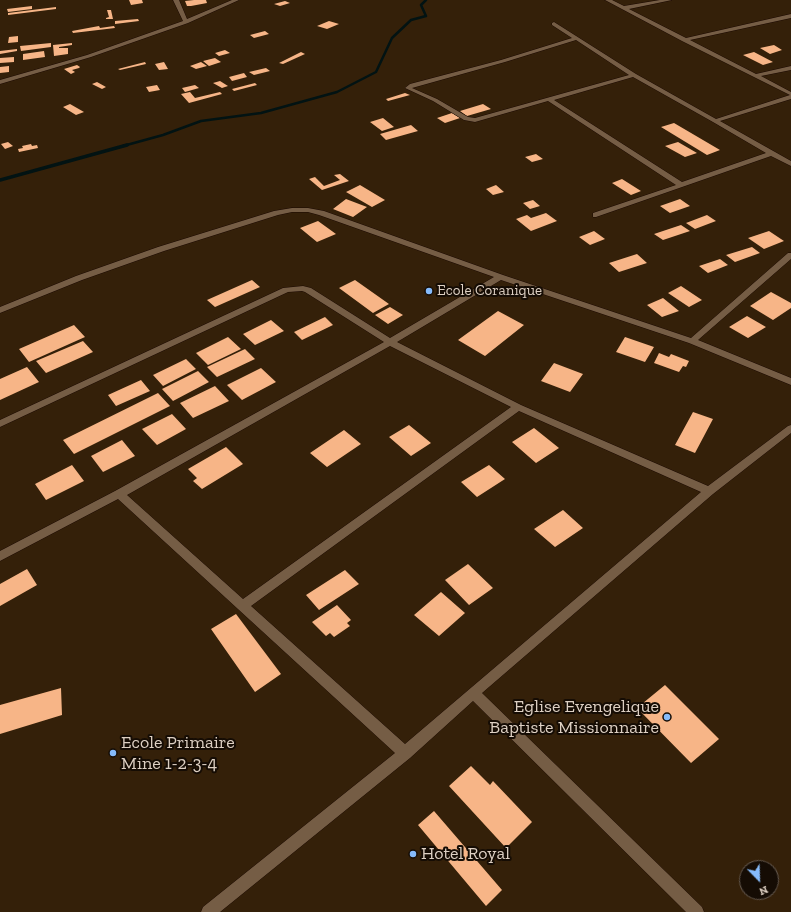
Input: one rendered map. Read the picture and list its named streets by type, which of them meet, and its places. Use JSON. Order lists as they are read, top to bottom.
{
  "places": [
    "Ecole Coranique",
    "Eglise Evengelique Baptiste Missionnaire",
    "Ecole Primaire Mine 1-2-3-4",
    "Hotel Royal"
  ],
  "north": "bottom right"
}
